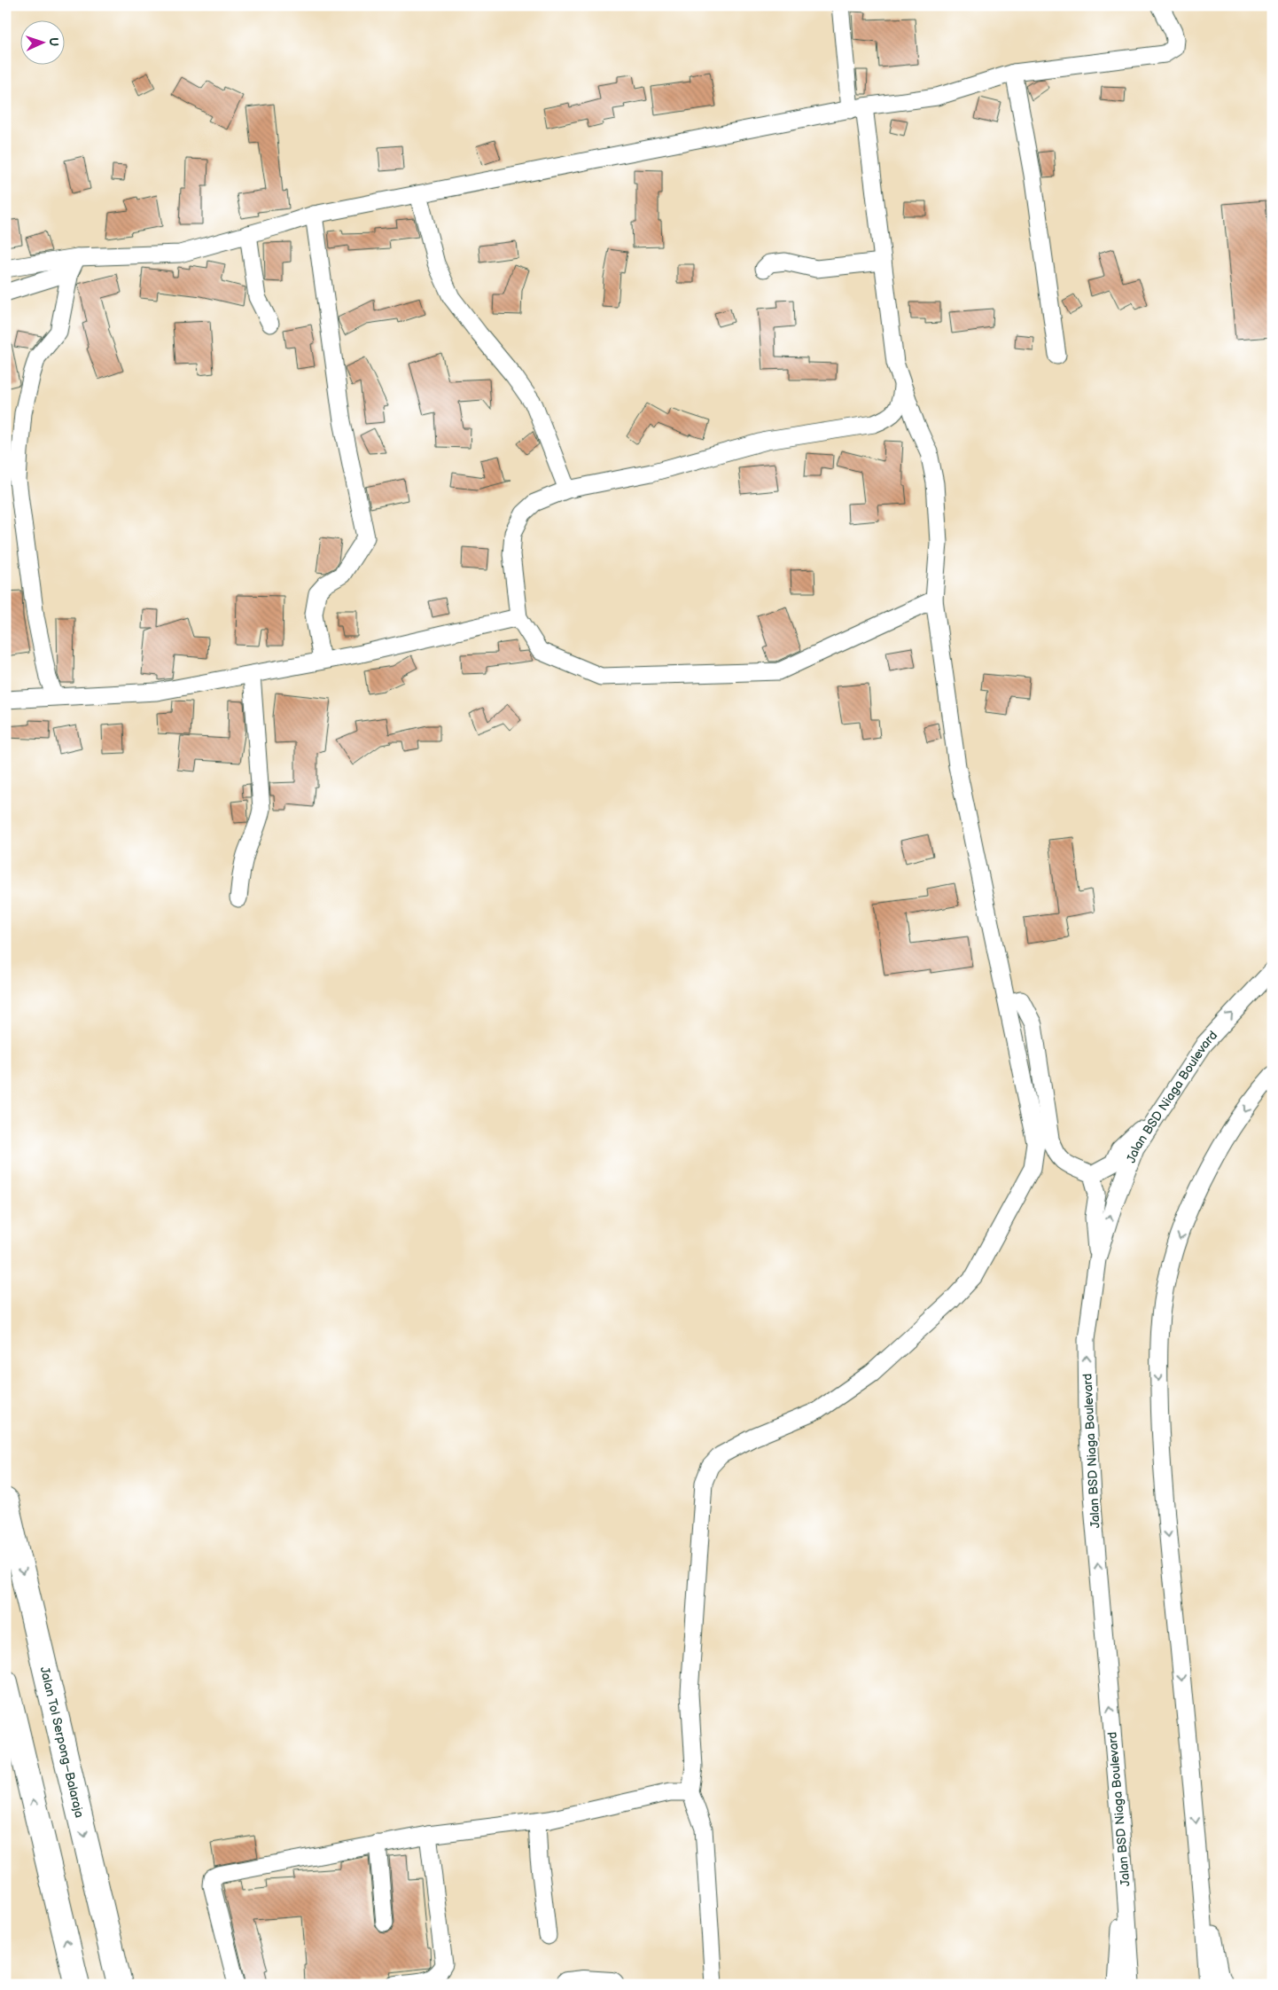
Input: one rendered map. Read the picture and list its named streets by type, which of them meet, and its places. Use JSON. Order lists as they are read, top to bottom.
{
  "streets": {
    "main road": ["Jalan Tol Serpong–Balaraja"],
    "street": ["Jalan BSD Niaga Boulevard"]
  },
  "north": "right"
}
